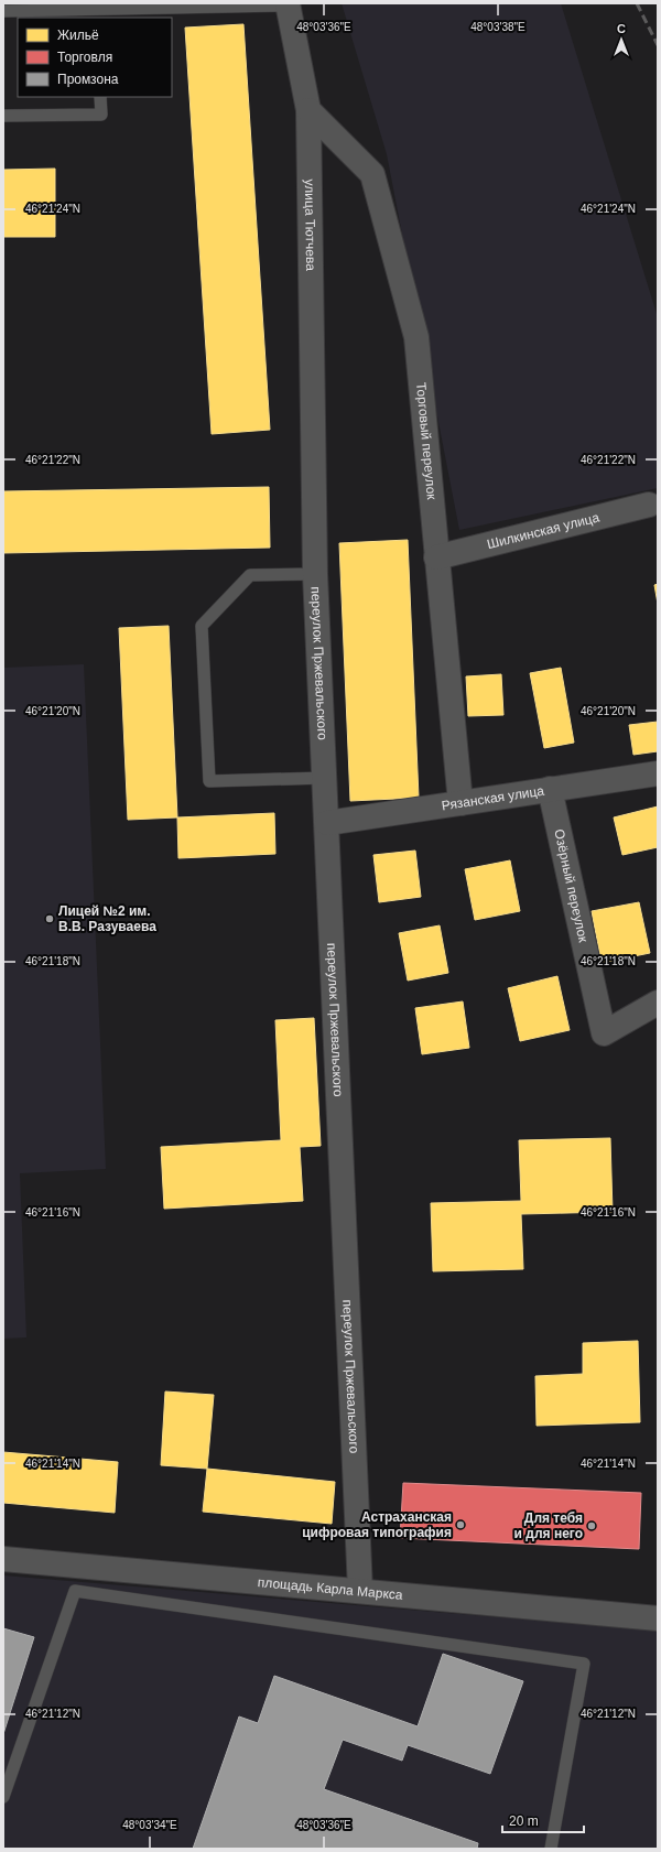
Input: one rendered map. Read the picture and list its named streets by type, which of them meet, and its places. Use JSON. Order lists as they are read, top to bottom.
{
  "streets": {
    "street": [
      "улица Тютчева",
      "Торговый переулок",
      "Шилкинская улица",
      "переулок Пржевальского",
      "Рязанская улица",
      "Озёрный переулок",
      "площадь Карла Маркса"
    ]
  },
  "crossings": [
    ["улица Тютчева", "Торговый переулок"],
    ["улица Тютчева", "переулок Пржевальского"],
    ["Торговый переулок", "Шилкинская улица"],
    ["Торговый переулок", "Рязанская улица"],
    ["переулок Пржевальского", "Рязанская улица"],
    ["переулок Пржевальского", "площадь Карла Маркса"],
    ["Рязанская улица", "Озёрный переулок"]
  ],
  "places": ["Лицей №2 им. В.В. Разуваева", "Астраханская цифровая типография", "Для тебя и для него"],
  "legend": ["Жильё", "Торговля", "Промзона"],
  "scale_bar": "20 m",
  "north": "top",
  "coordinates": [
    "48°03'36\"E",
    "48°03'38\"E",
    "46°21'24\"N",
    "46°21'22\"N",
    "46°21'20\"N",
    "46°21'18\"N",
    "46°21'16\"N",
    "46°21'14\"N",
    "46°21'12\"N",
    "48°03'34\"E"
  ]
}
